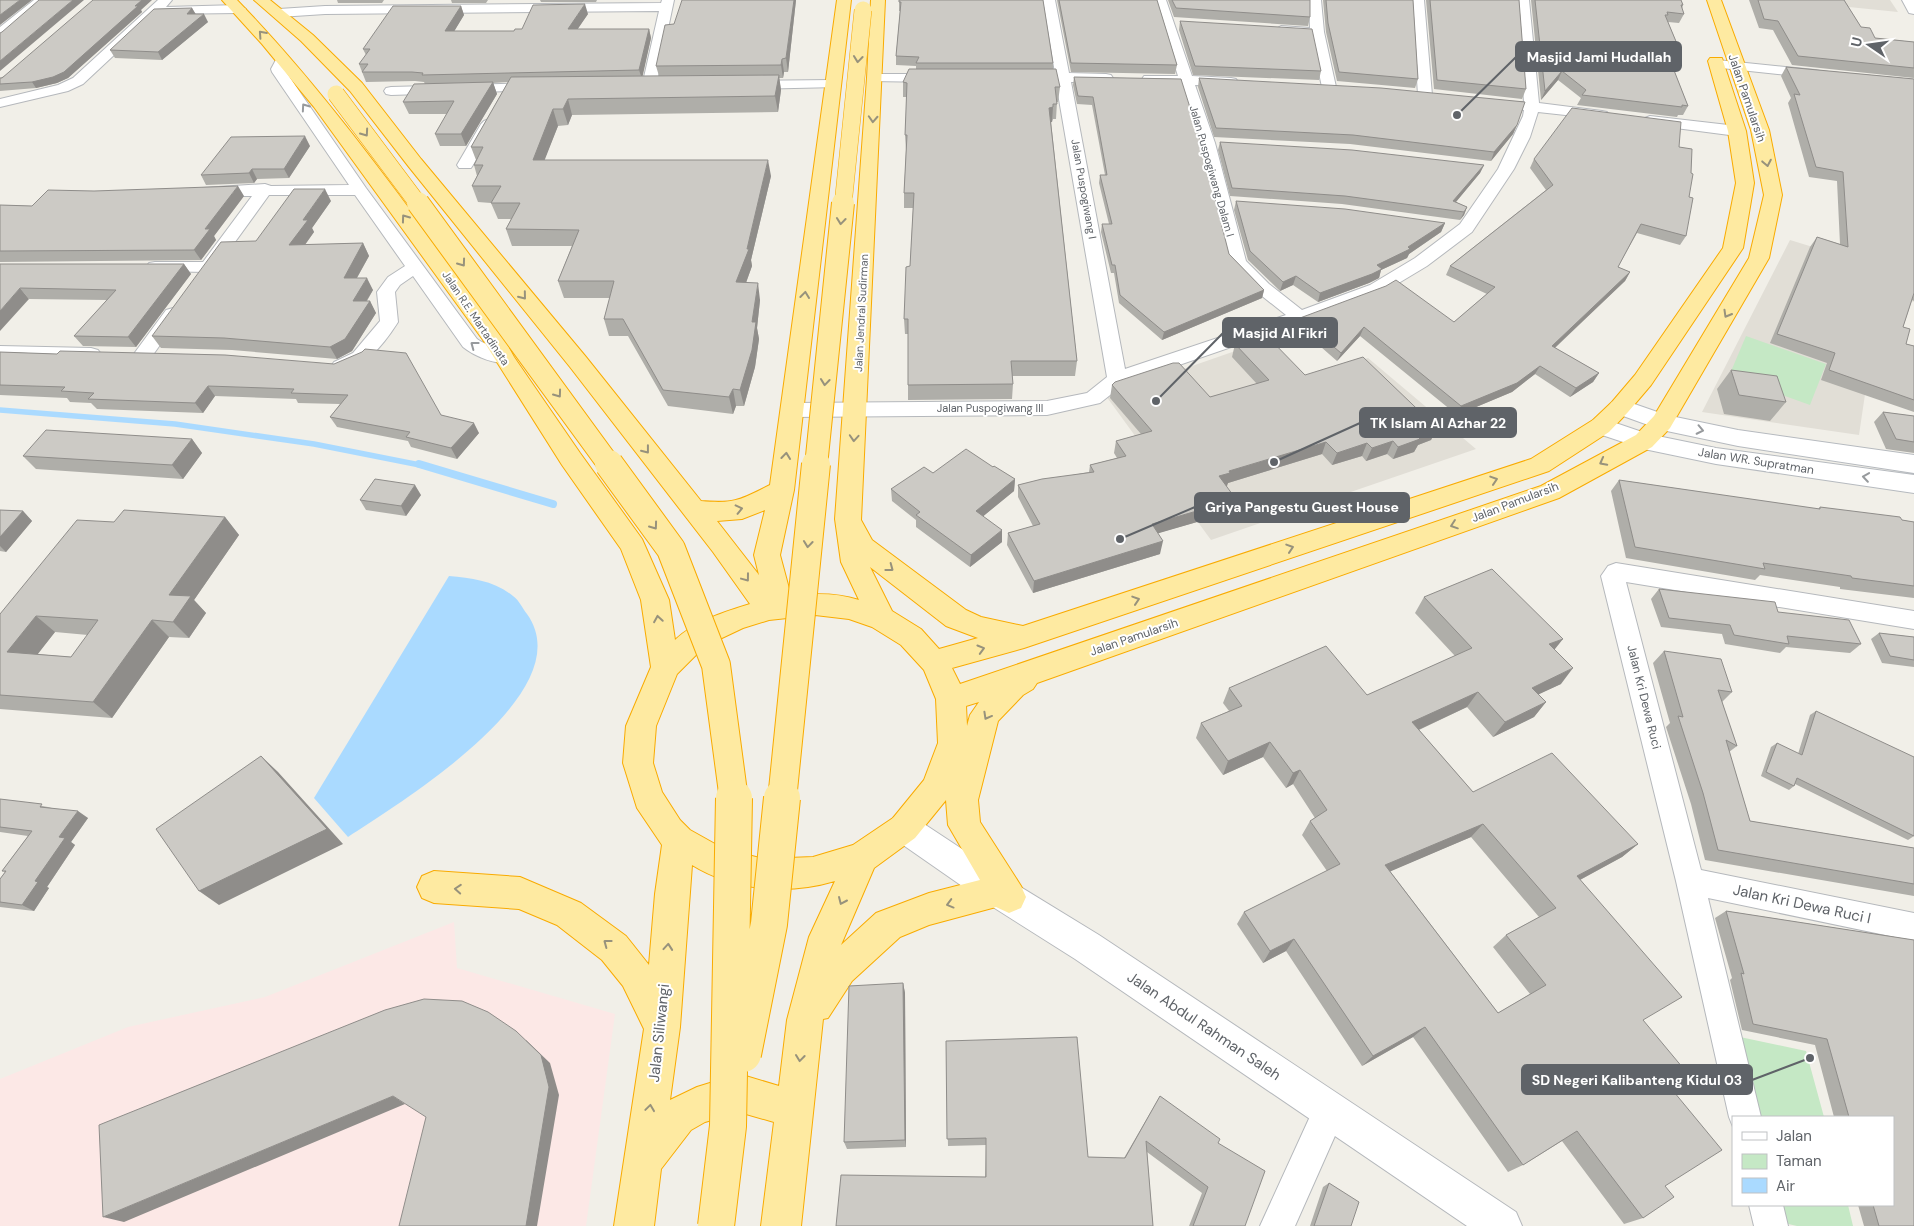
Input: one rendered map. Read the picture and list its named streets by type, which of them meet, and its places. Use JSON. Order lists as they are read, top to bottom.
{
  "streets": {
    "highway": [
      "Jalan Pamularsih",
      "Jalan Jendral Sudirman",
      "Jalan R.E. Martadinata",
      "Jalan Siliwangi"
    ],
    "main road": ["Jalan WR. Supratman", "Jalan Abdul Rahman Saleh"],
    "street": [
      "Jalan Puspogiwang Dalam I",
      "Jalan Puspogiwang I",
      "Jalan Puspogiwang III",
      "Jalan Kri Dewa Ruci",
      "Jalan Kri Dewa Ruci I"
    ]
  },
  "crossings": [
    ["Jalan Pamularsih", "Jalan WR. Supratman"],
    ["Jalan Puspogiwang Dalam I", "Jalan Puspogiwang III"],
    ["Jalan Puspogiwang I", "Jalan Puspogiwang III"],
    ["Jalan Jendral Sudirman", "Jalan Puspogiwang III"],
    ["Jalan Kri Dewa Ruci", "Jalan Kri Dewa Ruci I"]
  ],
  "places": [
    "Masjid Jami Hudallah",
    "Masjid Al Fikri",
    "TK Islam Al Azhar 22",
    "Griya Pangestu Guest House",
    "SD Negeri Kalibanteng Kidul 03"
  ],
  "legend": ["Jalan", "Taman", "Air"],
  "north": "left"
}
